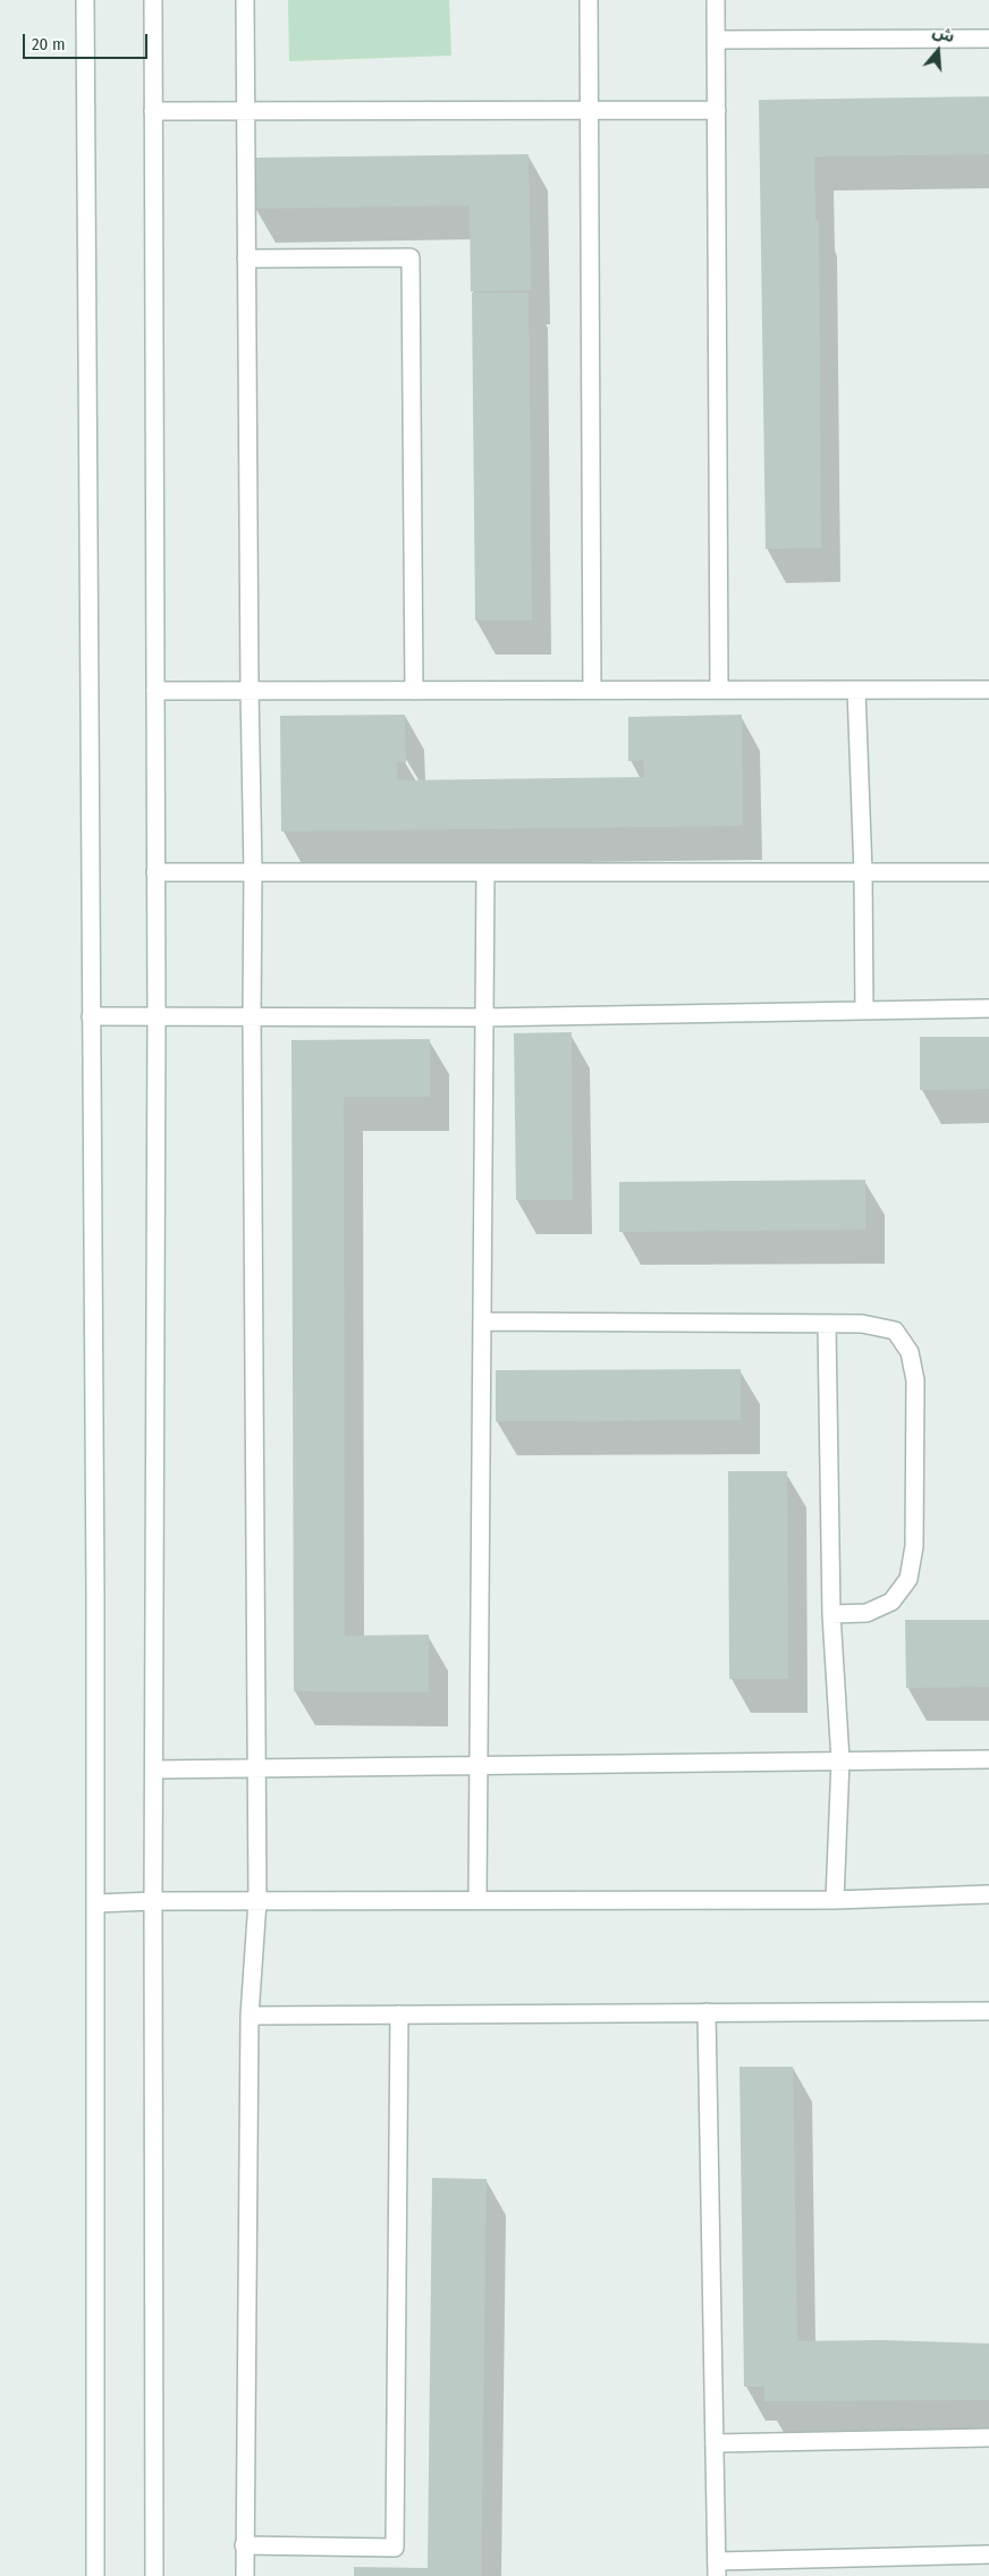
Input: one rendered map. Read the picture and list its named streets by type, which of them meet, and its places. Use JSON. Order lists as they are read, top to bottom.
{
  "scale_bar": "20 m",
  "north": "top"
}
